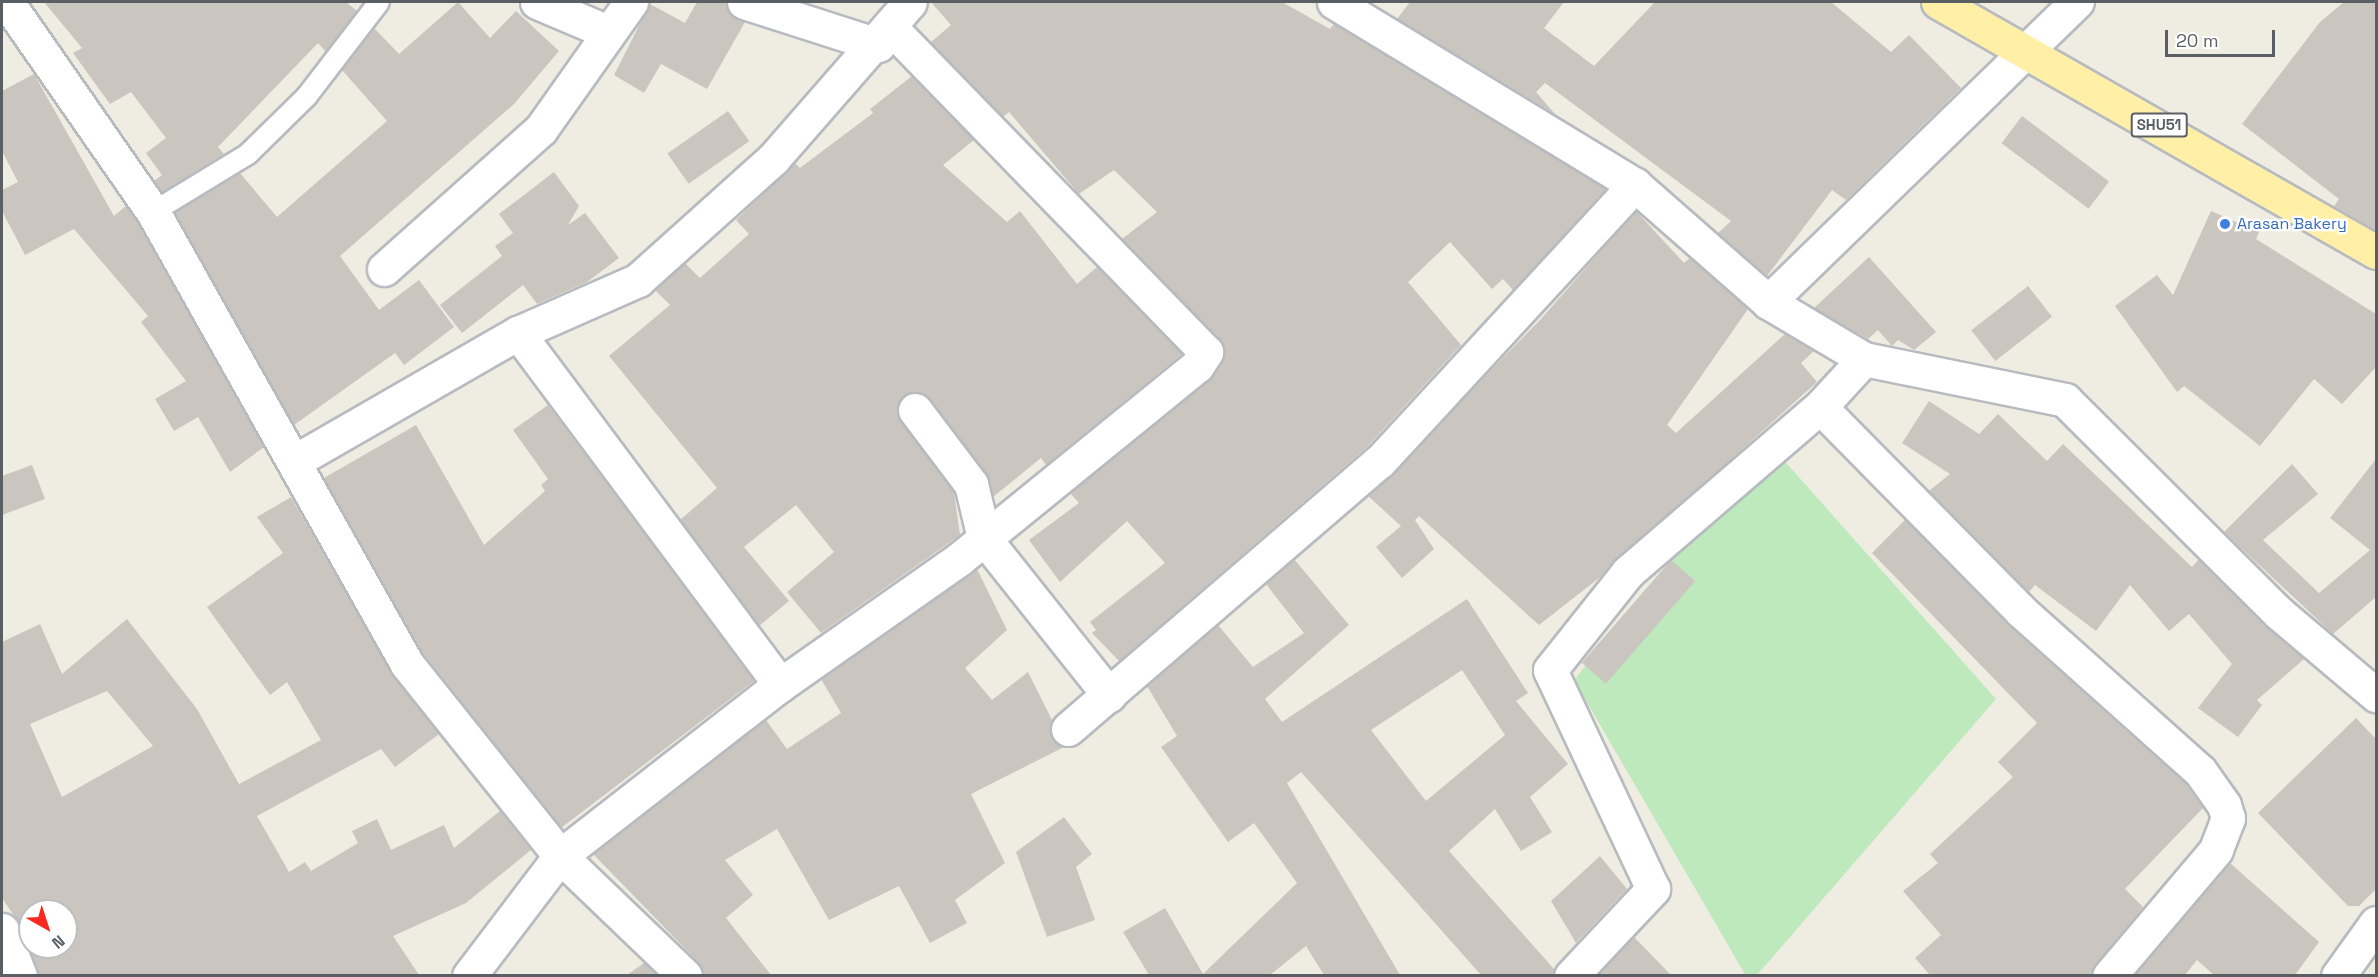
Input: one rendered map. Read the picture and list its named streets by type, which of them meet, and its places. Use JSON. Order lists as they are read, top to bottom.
{
  "streets": {
    "main road": ["SHU51"]
  },
  "places": ["Arasan Bakery"],
  "scale_bar": "20 m",
  "north": "bottom right"
}
